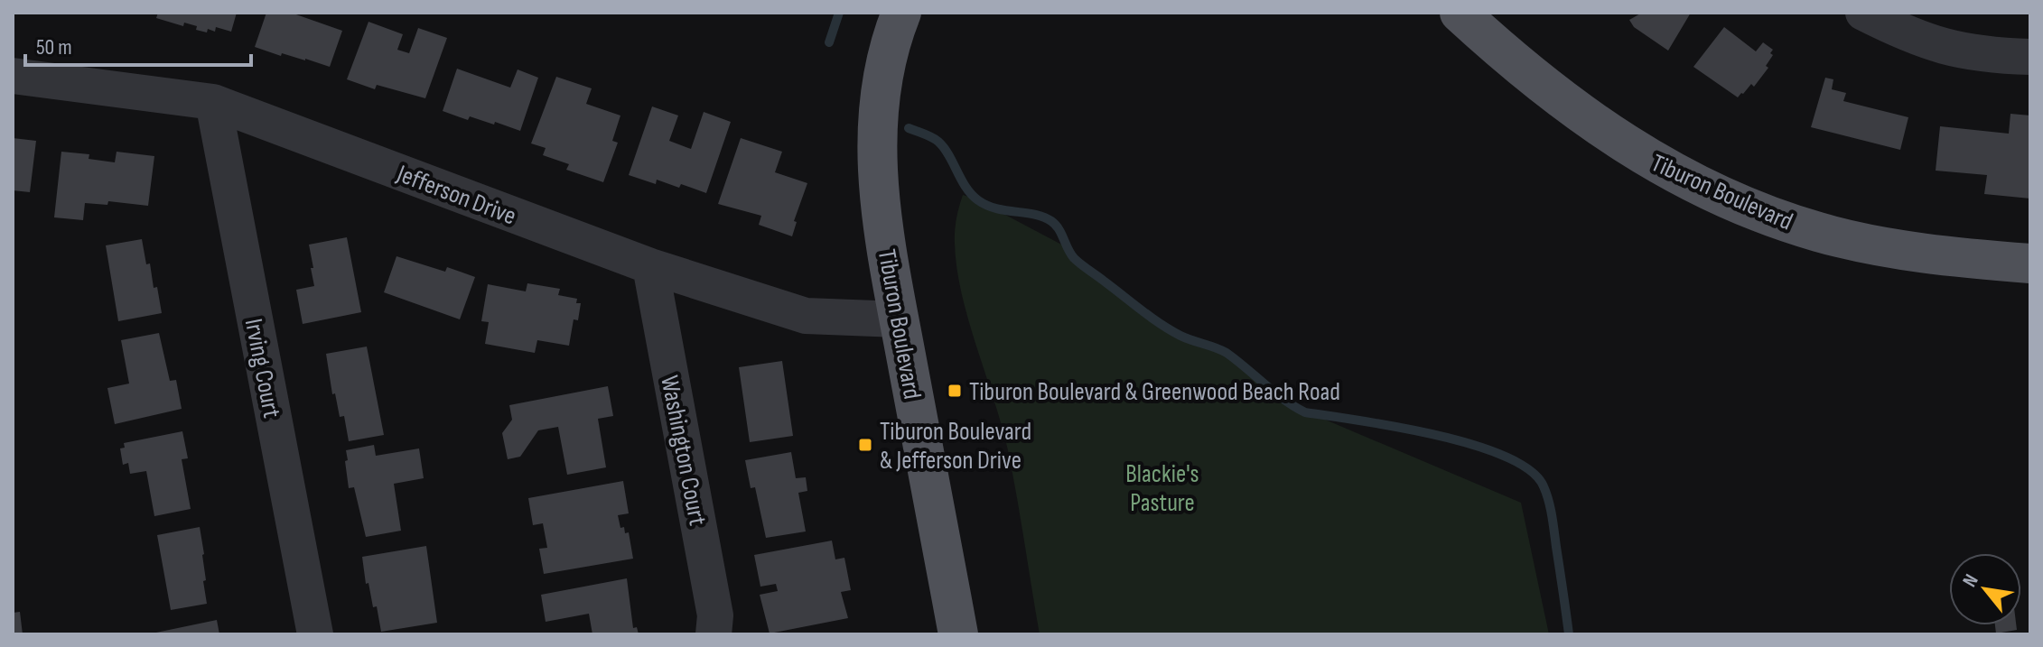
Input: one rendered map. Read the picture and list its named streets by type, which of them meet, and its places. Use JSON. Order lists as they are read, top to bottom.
{
  "streets": {
    "main road": ["Tiburon Boulevard"],
    "street": ["Jefferson Drive", "Irving Court", "Washington Court"]
  },
  "crossings": [
    ["Tiburon Boulevard", "Jefferson Drive"],
    ["Jefferson Drive", "Irving Court"],
    ["Jefferson Drive", "Washington Court"]
  ],
  "parks": ["Blackie's Pasture"],
  "places": {
    "transit": ["Tiburon Boulevard & Greenwood Beach Road", "Tiburon Boulevard & Jefferson Drive"]
  },
  "scale_bar": "50 m",
  "north": "top left"
}
